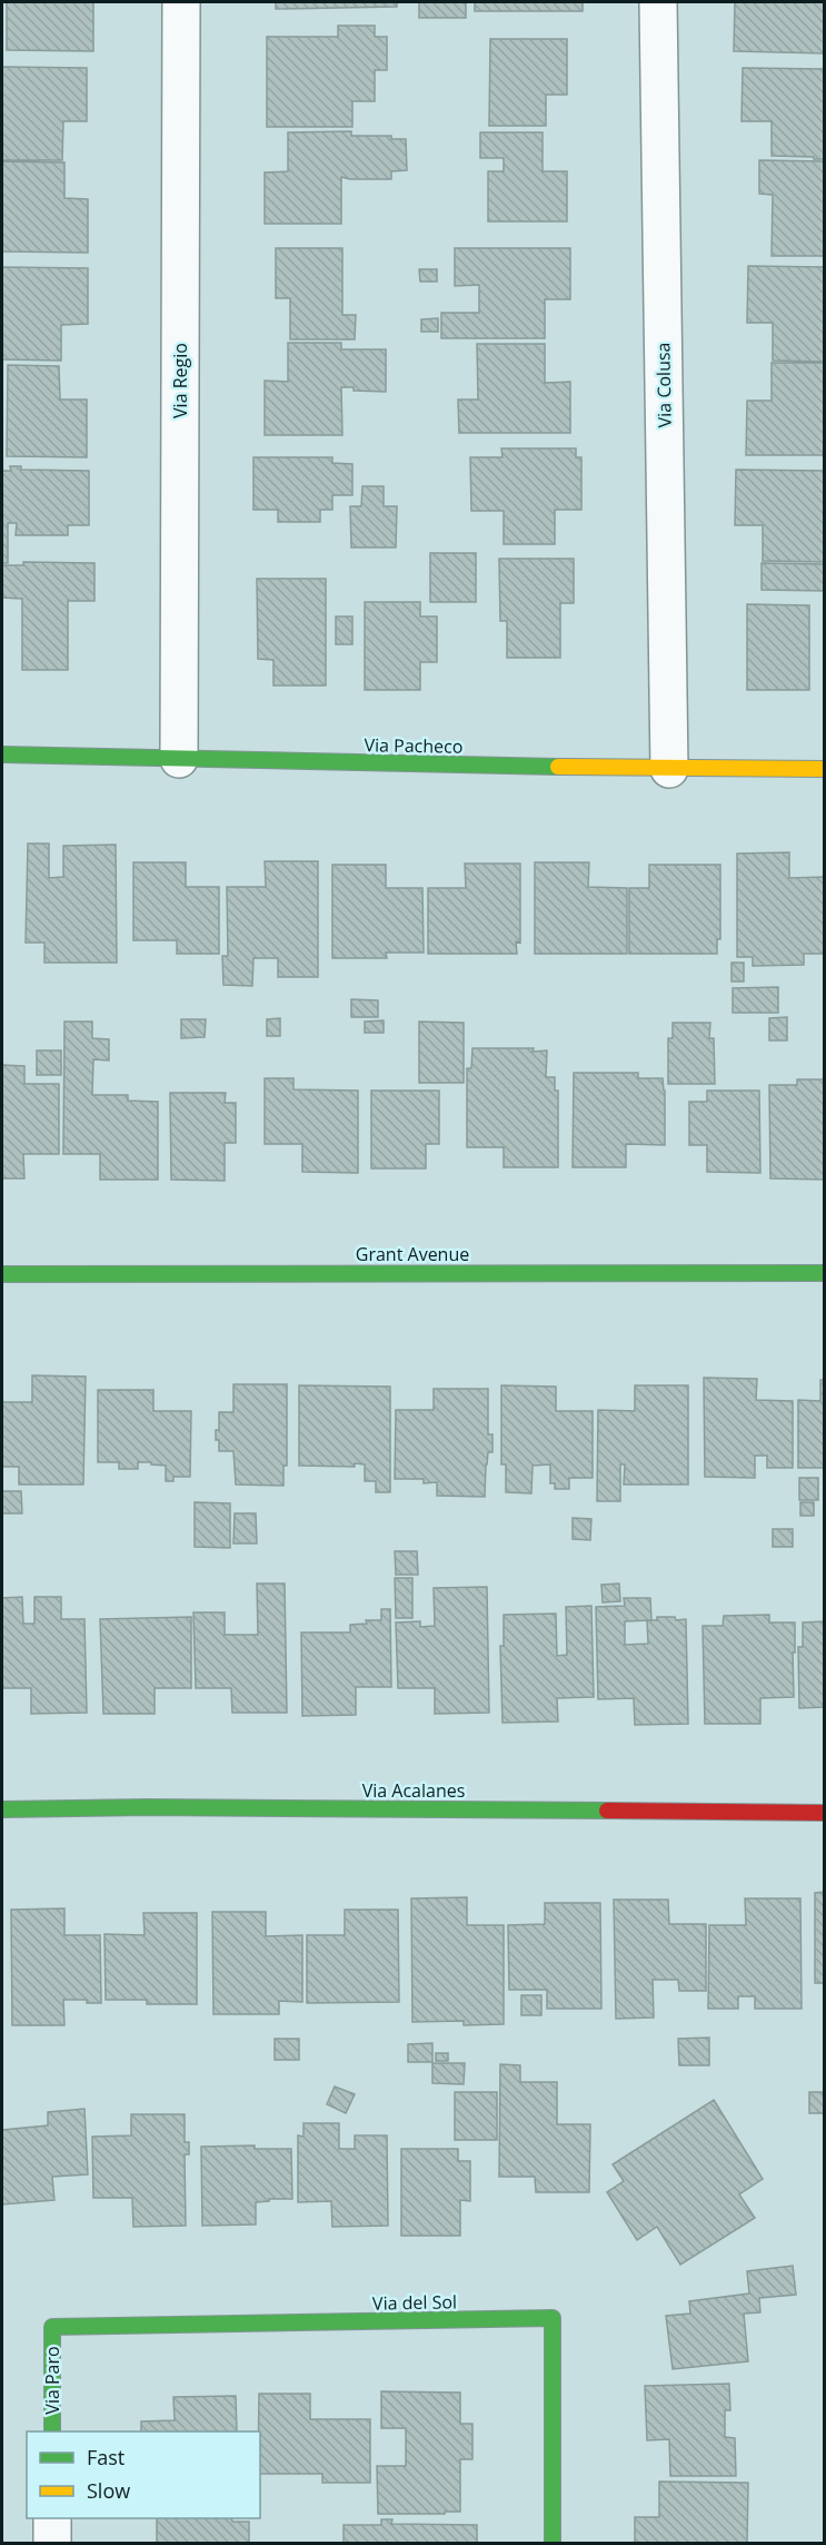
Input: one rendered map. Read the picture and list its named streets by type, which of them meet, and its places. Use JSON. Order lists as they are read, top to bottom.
{
  "streets": {
    "street": [
      "Via Regio",
      "Via Colusa",
      "Via Pacheco",
      "Grant Avenue",
      "Via Acalanes",
      "Via del Sol",
      "Via Paro"
    ]
  },
  "crossings": [
    ["Via Regio", "Via Pacheco"],
    ["Via Colusa", "Via Pacheco"],
    ["Via del Sol", "Via Paro"]
  ],
  "legend": ["Fast", "Slow"]
}
